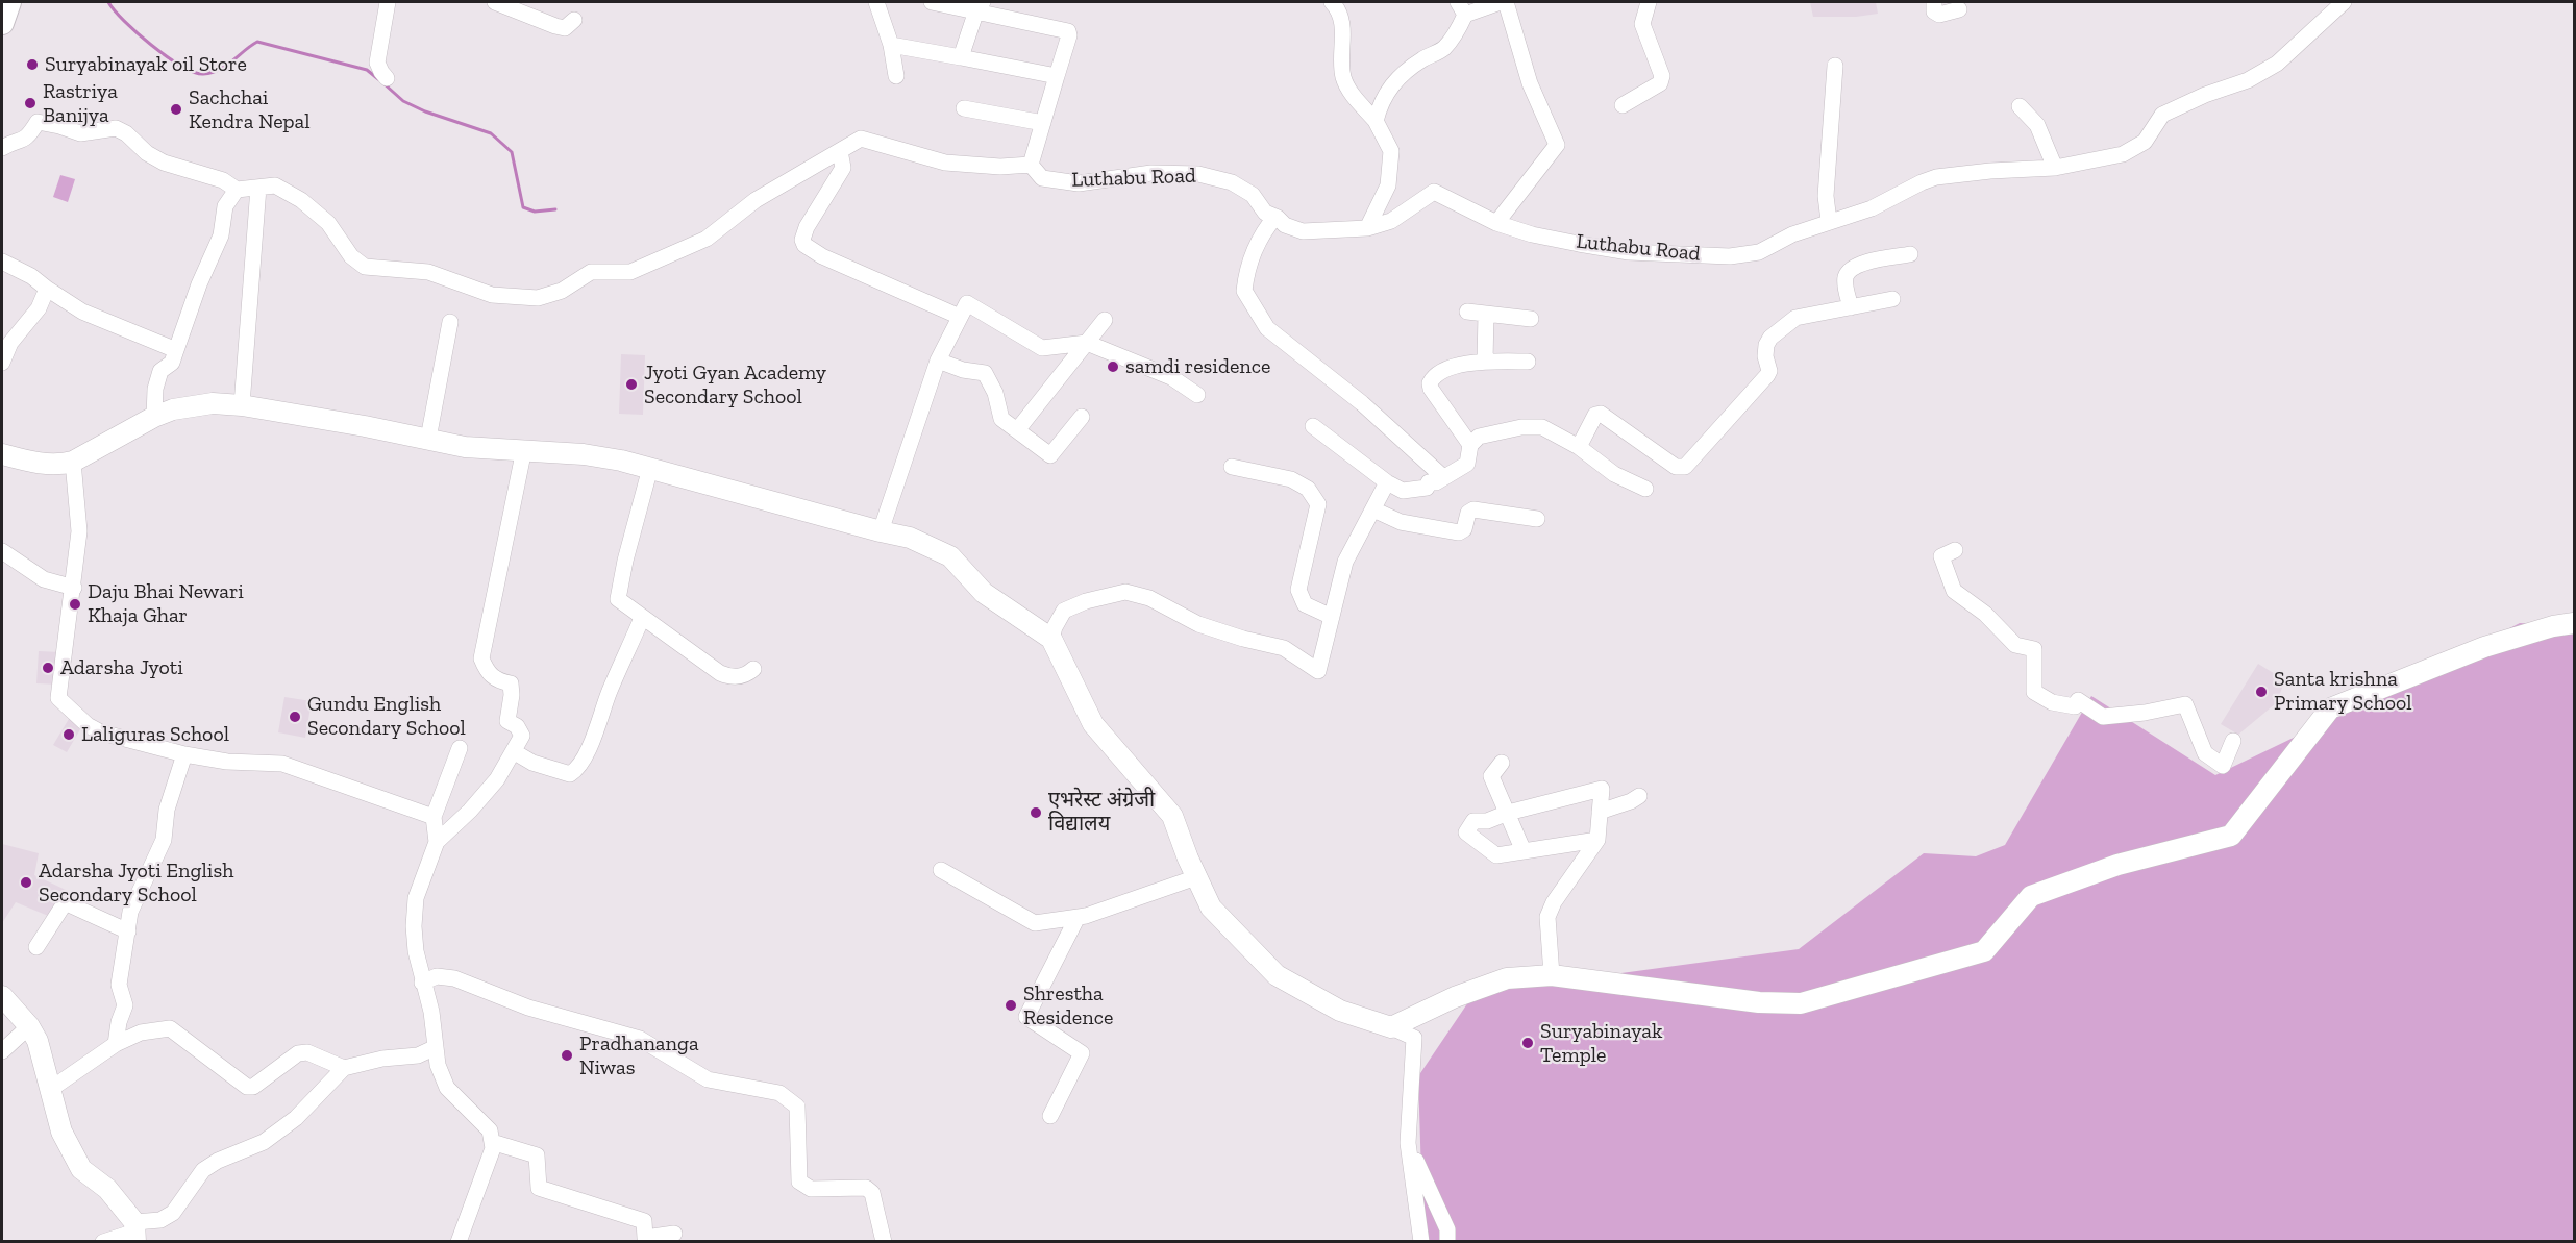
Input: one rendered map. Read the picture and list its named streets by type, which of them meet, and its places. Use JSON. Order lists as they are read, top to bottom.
{
  "streets": {
    "street": ["Luthabu Road"]
  },
  "places": [
    "Suryabinayak oil Store",
    "Rastriya Banijya",
    "Sachchai Kendra Nepal",
    "samdi residence",
    "Jyoti Gyan Academy Secondary School",
    "Daju Bhai Newari Khaja Ghar",
    "Adarsha Jyoti",
    "Santa krishna Primary School",
    "Gundu English Secondary School",
    "Laliguras School",
    "एभरेस्ट अंग्रेजी विद्यालय",
    "Adarsha Jyoti English Secondary School",
    "Shrestha Residence",
    "Suryabinayak Temple",
    "Pradhananga Niwas"
  ]
}
